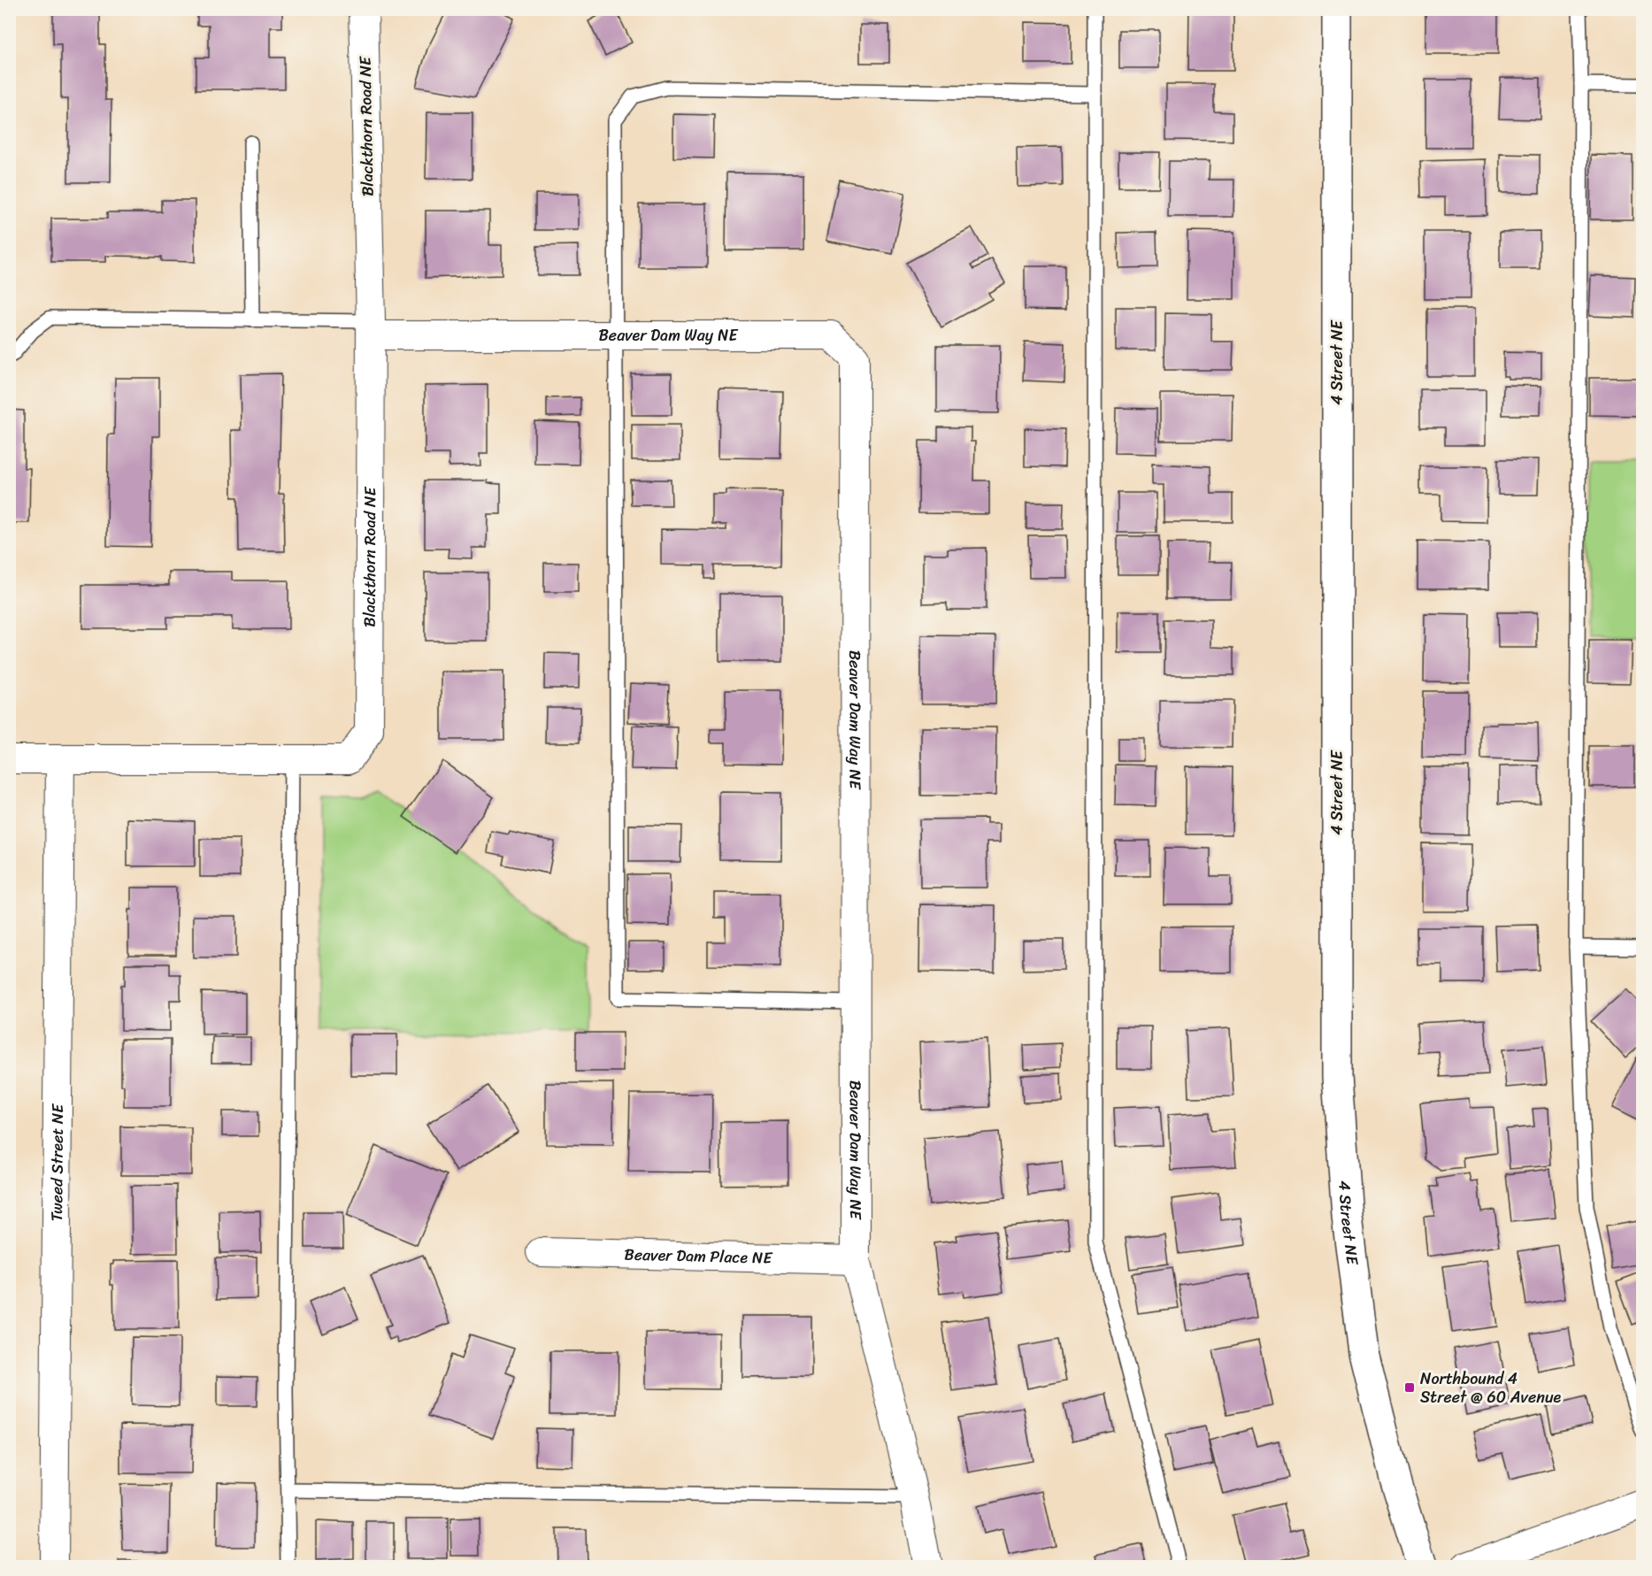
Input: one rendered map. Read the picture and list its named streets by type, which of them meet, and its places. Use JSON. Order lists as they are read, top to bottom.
{
  "streets": {
    "street": [
      "Blackthorn Road NE",
      "Beaver Dam Way NE",
      "4 Street NE",
      "Tweed Street NE",
      "Beaver Dam Place NE"
    ]
  },
  "crossings": [
    ["Blackthorn Road NE", "Beaver Dam Way NE"],
    ["Blackthorn Road NE", "Tweed Street NE"],
    ["Beaver Dam Way NE", "Beaver Dam Place NE"]
  ],
  "places": {
    "transit": ["Northbound 4 Street @ 60 Avenue"]
  }
}
